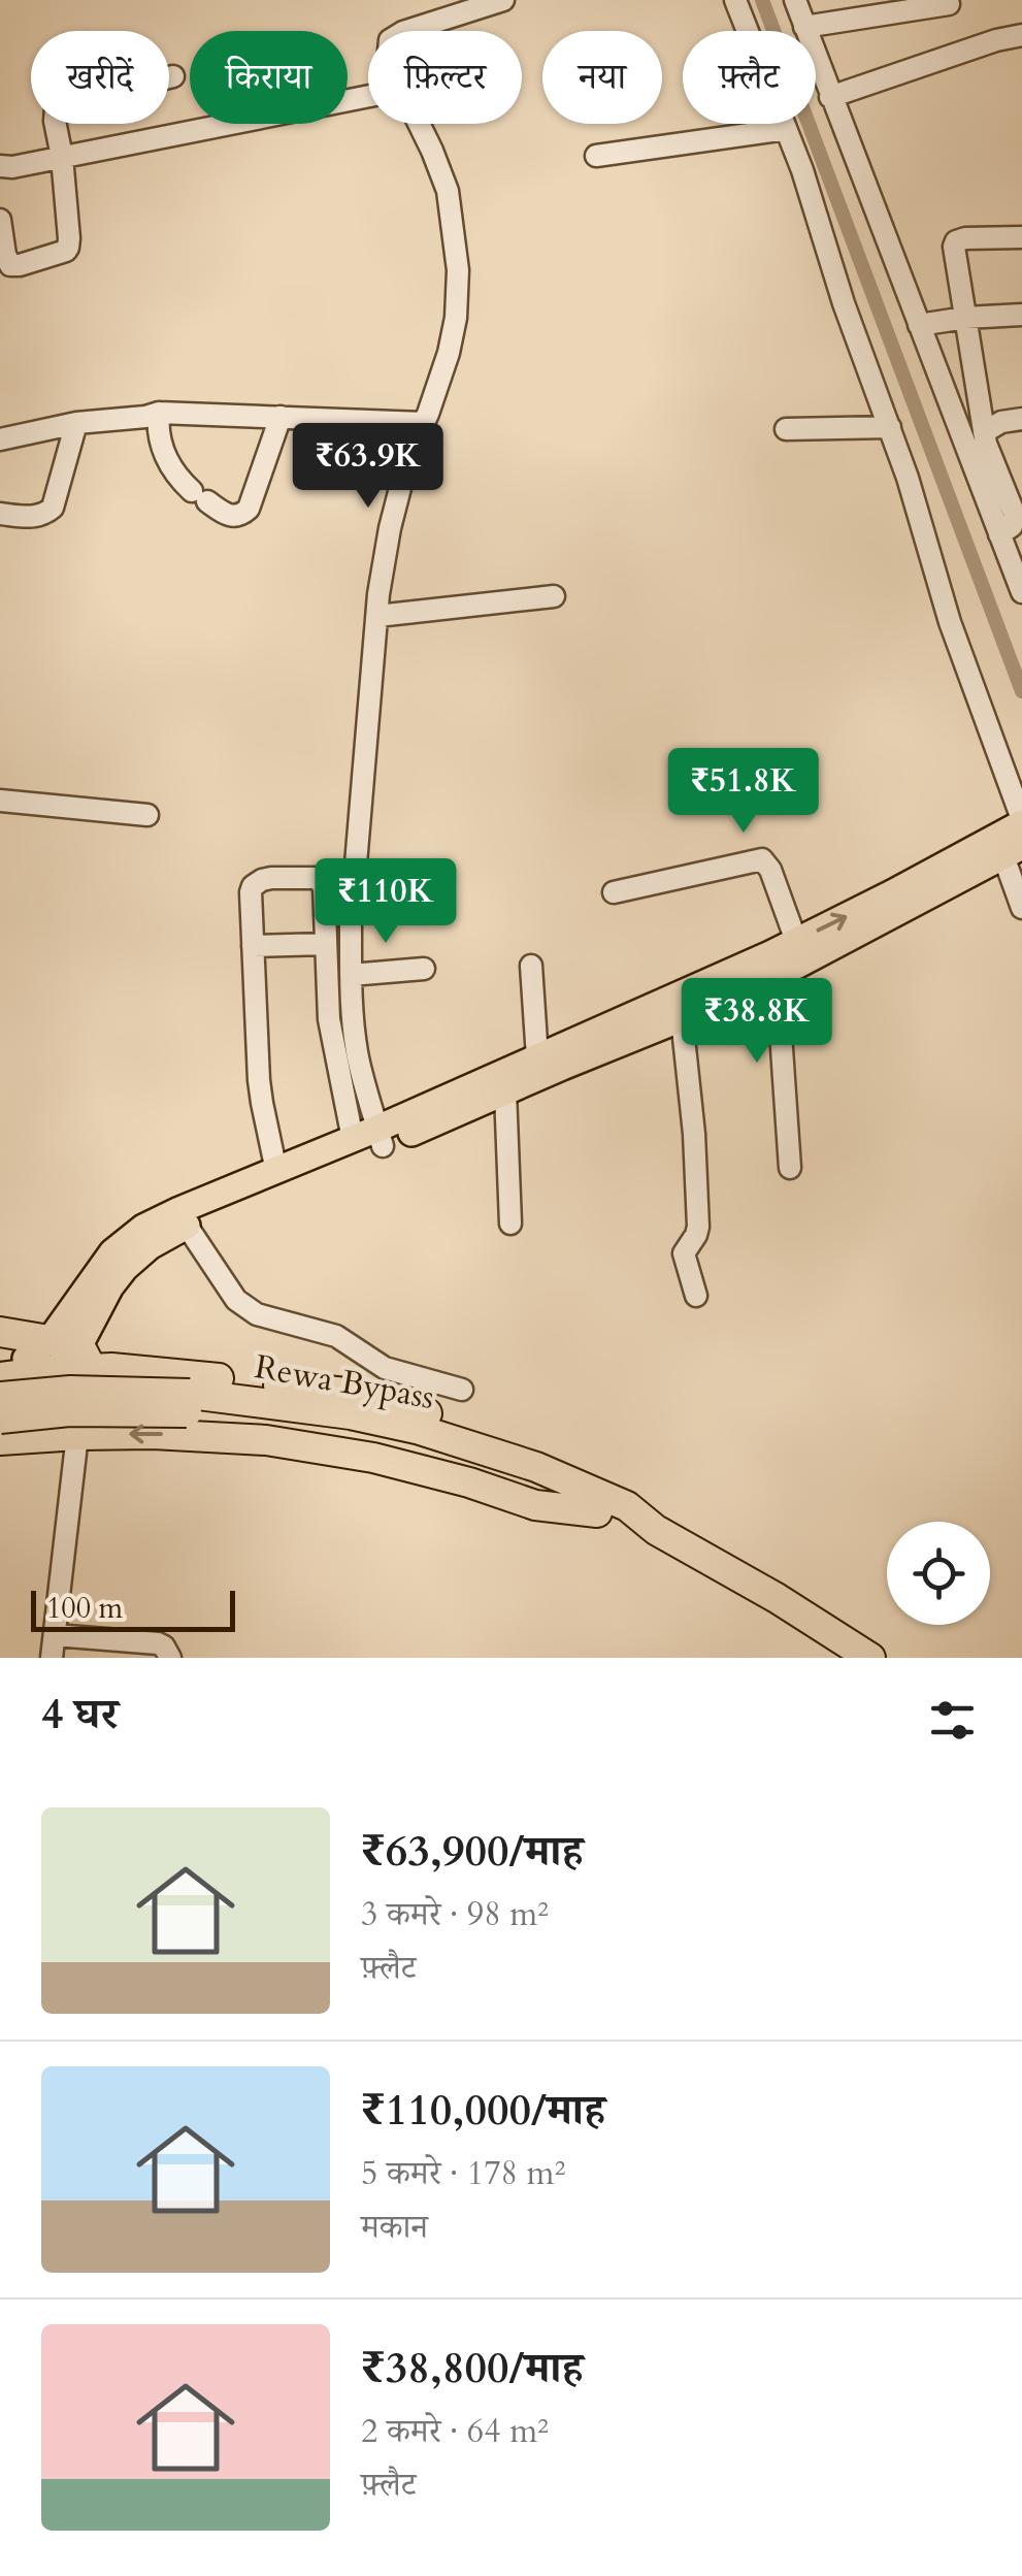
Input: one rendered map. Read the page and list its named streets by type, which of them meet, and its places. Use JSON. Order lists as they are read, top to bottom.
{
  "streets": {
    "highway": ["Rewa Bypass"]
  },
  "scale_bar": "100 m",
  "page": {
    "chip": [
      "खरीदें",
      "किराया",
      "फ़िल्टर",
      "नया",
      "फ़्लैट"
    ],
    "price": [
      "₹63.9K",
      "₹51.8K",
      "₹110K",
      "₹38.8K"
    ],
    "scale": "100 m",
    "heading": "4 घर",
    "list": [
      {
        "name": "₹63,900/माह",
        "note": "3 कमरे · 98 m² · फ़्लैट"
      },
      {
        "name": "₹110,000/माह",
        "note": "5 कमरे · 178 m² · मकान"
      },
      {
        "name": "₹38,800/माह",
        "note": "2 कमरे · 64 m² · फ़्लैट"
      }
    ]
  }
}
